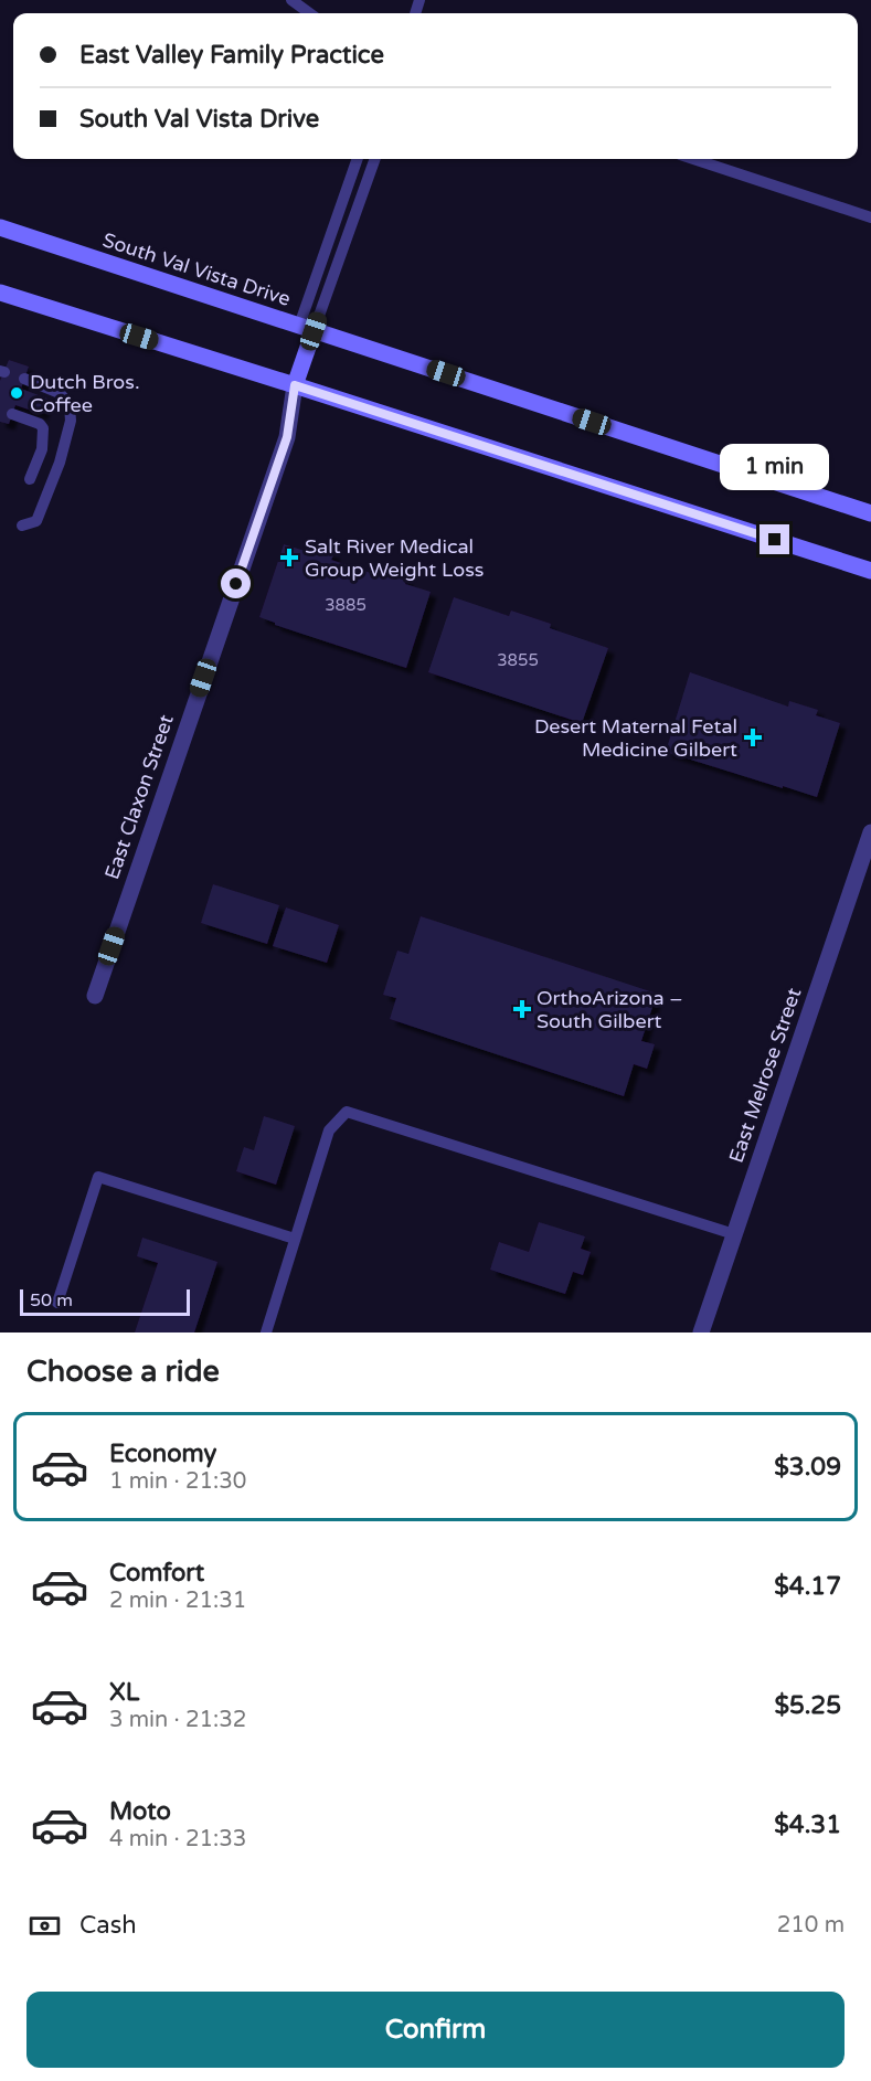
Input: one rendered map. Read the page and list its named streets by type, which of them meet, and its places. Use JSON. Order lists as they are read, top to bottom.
{
  "streets": {
    "main road": ["South Val Vista Drive"],
    "street": ["East Claxon Street", "East Melrose Street"]
  },
  "places": {
    "other": ["Dutch Bros. Coffee"],
    "health": ["Salt River Medical Group Weight Loss", "Desert Maternal Fetal Medicine Gilbert", "OrthoArizona – South Gilbert"]
  },
  "house_numbers": ["3885", "3855"],
  "scale_bar": "50 m",
  "page": {
    "banner": ["East Valley Family Practice", "South Val Vista Drive"],
    "bubble": "1 min",
    "scale": "50 m",
    "heading": "Choose a ride",
    "list": [
      {
        "name": "Economy",
        "note": "1 min · 21:30",
        "value": "$3.09"
      },
      {
        "name": "Comfort",
        "note": "2 min · 21:31",
        "value": "$4.17"
      },
      {
        "name": "XL",
        "note": "3 min · 21:32",
        "value": "$5.25"
      },
      {
        "name": "Moto",
        "note": "4 min · 21:33",
        "value": "$4.31"
      }
    ],
    "pay": ["Cash", "210 m"],
    "buttons": "Confirm"
  }
}
